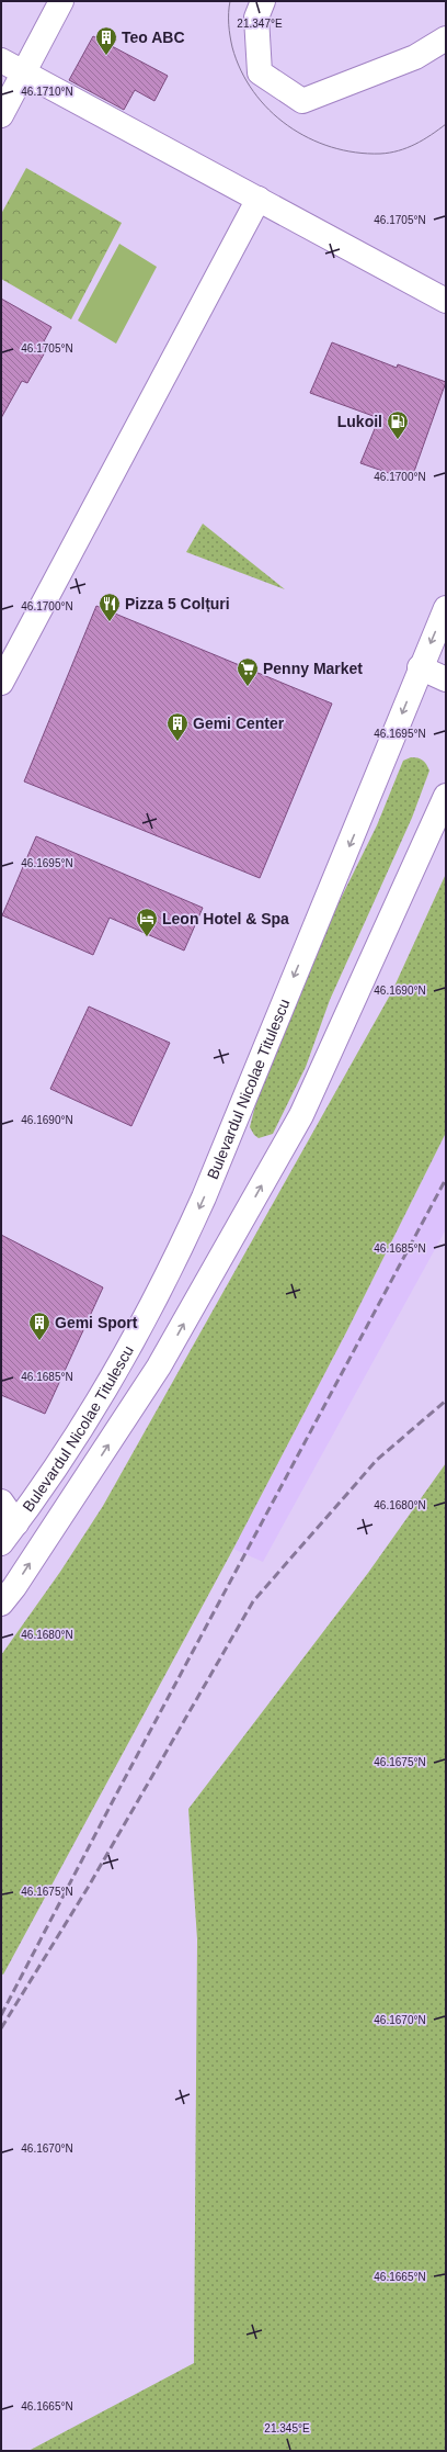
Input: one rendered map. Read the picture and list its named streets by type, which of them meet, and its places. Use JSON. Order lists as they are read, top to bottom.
{
  "streets": {
    "main road": ["Bulevardul Nicolae Titulescu"]
  },
  "places": {
    "building": ["Teo ABC", "Gemi Center", "Gemi Sport"],
    "fuel station": ["Lukoil"],
    "restaurant": ["Pizza 5 Colțuri"],
    "supermarket": ["Penny Market"],
    "hotel": ["Leon Hotel & Spa"]
  },
  "coordinates": [
    "21.347°E",
    "46.1710°N",
    "46.1705°N",
    "46.1700°N",
    "46.1695°N",
    "46.1690°N",
    "46.1685°N",
    "46.1680°N",
    "46.1675°N",
    "46.1670°N",
    "46.1665°N",
    "21.345°E"
  ]
}
